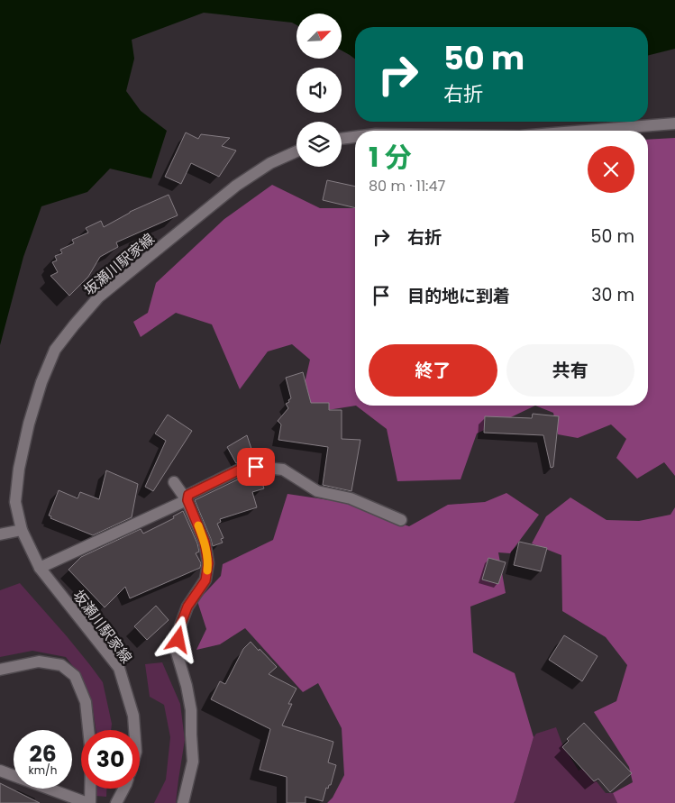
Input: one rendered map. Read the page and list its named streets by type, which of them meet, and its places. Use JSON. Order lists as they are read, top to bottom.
{
  "streets": {
    "main road": ["坂瀬川駅家線"]
  },
  "north": "top right",
  "page": {
    "turn": ["50 m", "右折"],
    "heading": ["1 分", "80 m · 11:47"],
    "list": [
      {
        "name": "右折",
        "value": "50 m"
      },
      {
        "name": "目的地に到着",
        "value": "30 m"
      }
    ],
    "buttons": ["終了", "共有"],
    "speed": "26 km/h",
    "limit": "30"
  }
}
